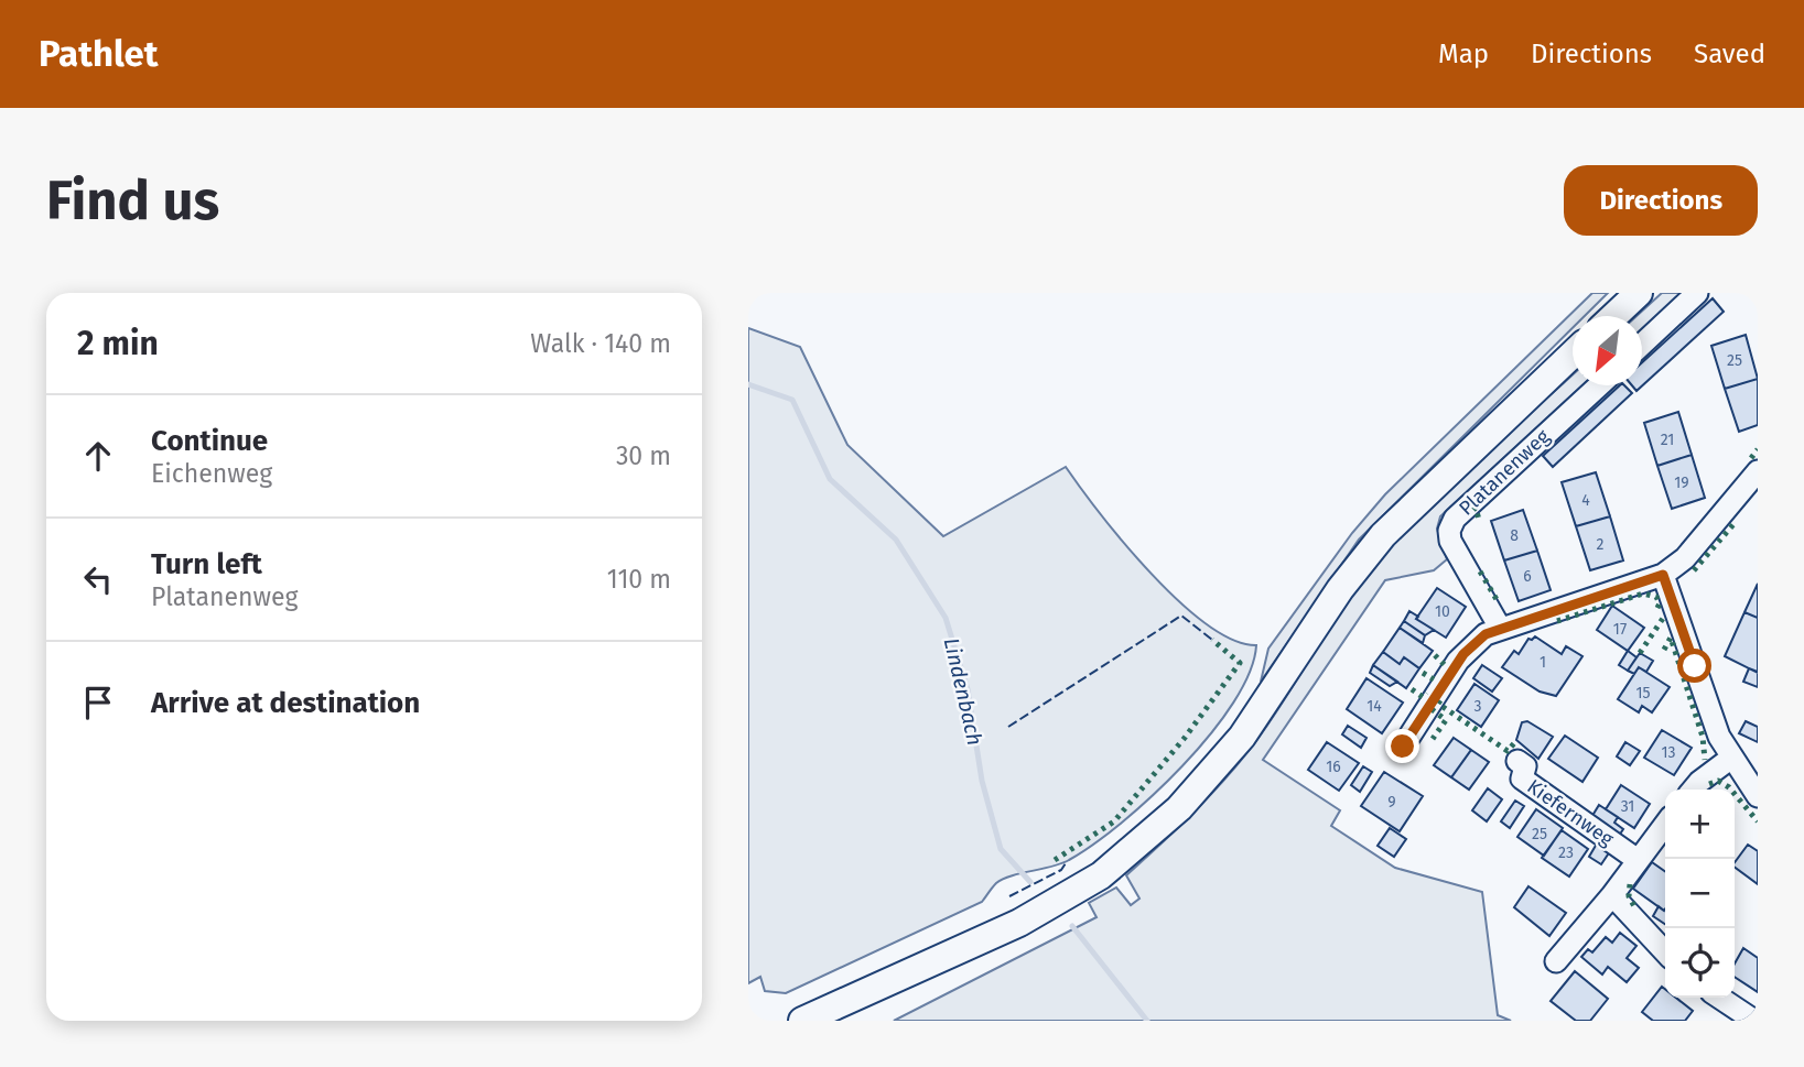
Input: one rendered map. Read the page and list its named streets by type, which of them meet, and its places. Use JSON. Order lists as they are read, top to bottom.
{
  "streets": {
    "street": ["Platanenweg", "Kiefernweg"]
  },
  "water": ["Lindenbach"],
  "house_numbers": [
    "25",
    "21",
    "19",
    "4",
    "8",
    "2",
    "6",
    "10",
    "17",
    "1",
    "15",
    "14",
    "3",
    "13",
    "16",
    "9",
    "31",
    "25",
    "23"
  ],
  "north": "bottom left",
  "page": {
    "header": "Pathlet",
    "nav": ["Map", "Directions", "Saved"],
    "buttons": "Directions",
    "title": "Find us",
    "heading": ["2 min", "Walk · 140 m"],
    "list": [
      ["Continue", "Eichenweg", "30 m"],
      ["Turn left", "Platanenweg", "110 m"],
      "Arrive at destination"
    ],
    "map_buttons": ["+", "−"]
  }
}
